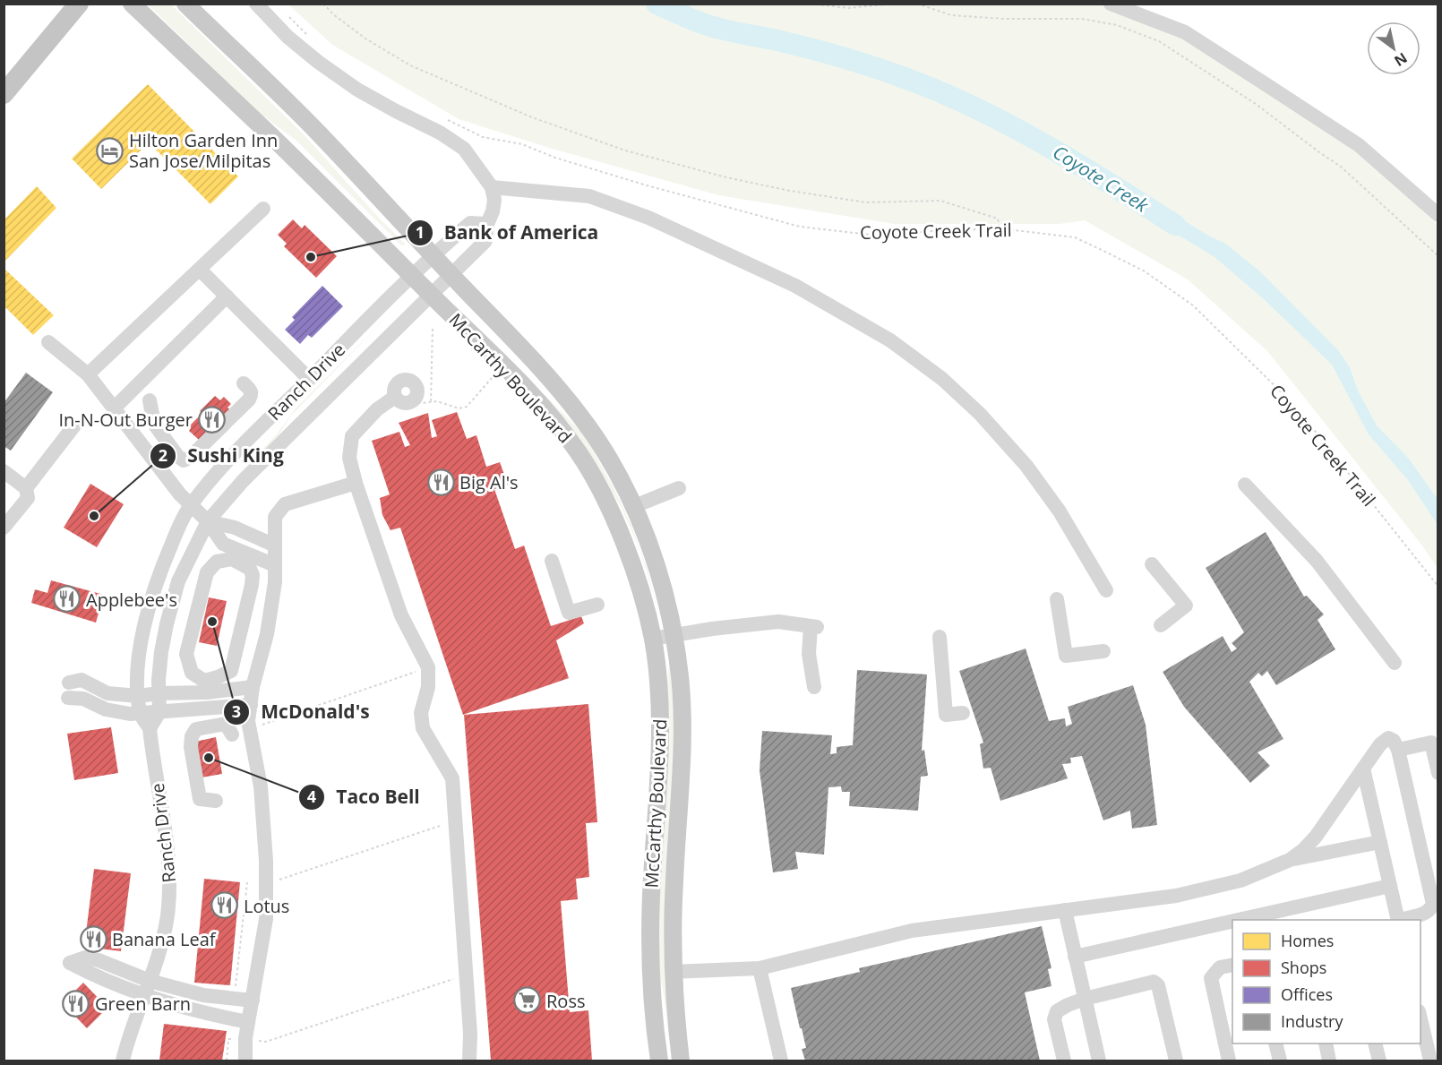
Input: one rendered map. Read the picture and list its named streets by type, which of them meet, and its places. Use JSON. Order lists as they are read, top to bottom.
{
  "streets": {
    "main road": ["McCarthy Boulevard"],
    "street": ["Ranch Drive"],
    "path": ["Coyote Creek Trail"]
  },
  "crossings": [
    ["McCarthy Boulevard", "Ranch Drive"]
  ],
  "water": ["Coyote Creek"],
  "places": {
    "hotel": ["Hilton Garden Inn San Jose/Milpitas"],
    "other": [
      "Bank of America",
      "Sushi King",
      "McDonald's",
      "Taco Bell"
    ],
    "restaurant": [
      "In-N-Out Burger",
      "Big Al's",
      "Applebee's",
      "Lotus",
      "Banana Leaf",
      "Green Barn"
    ],
    "supermarket": ["Ross"]
  },
  "legend": [
    "Homes",
    "Shops",
    "Offices",
    "Industry"
  ],
  "north": "bottom right"
}
